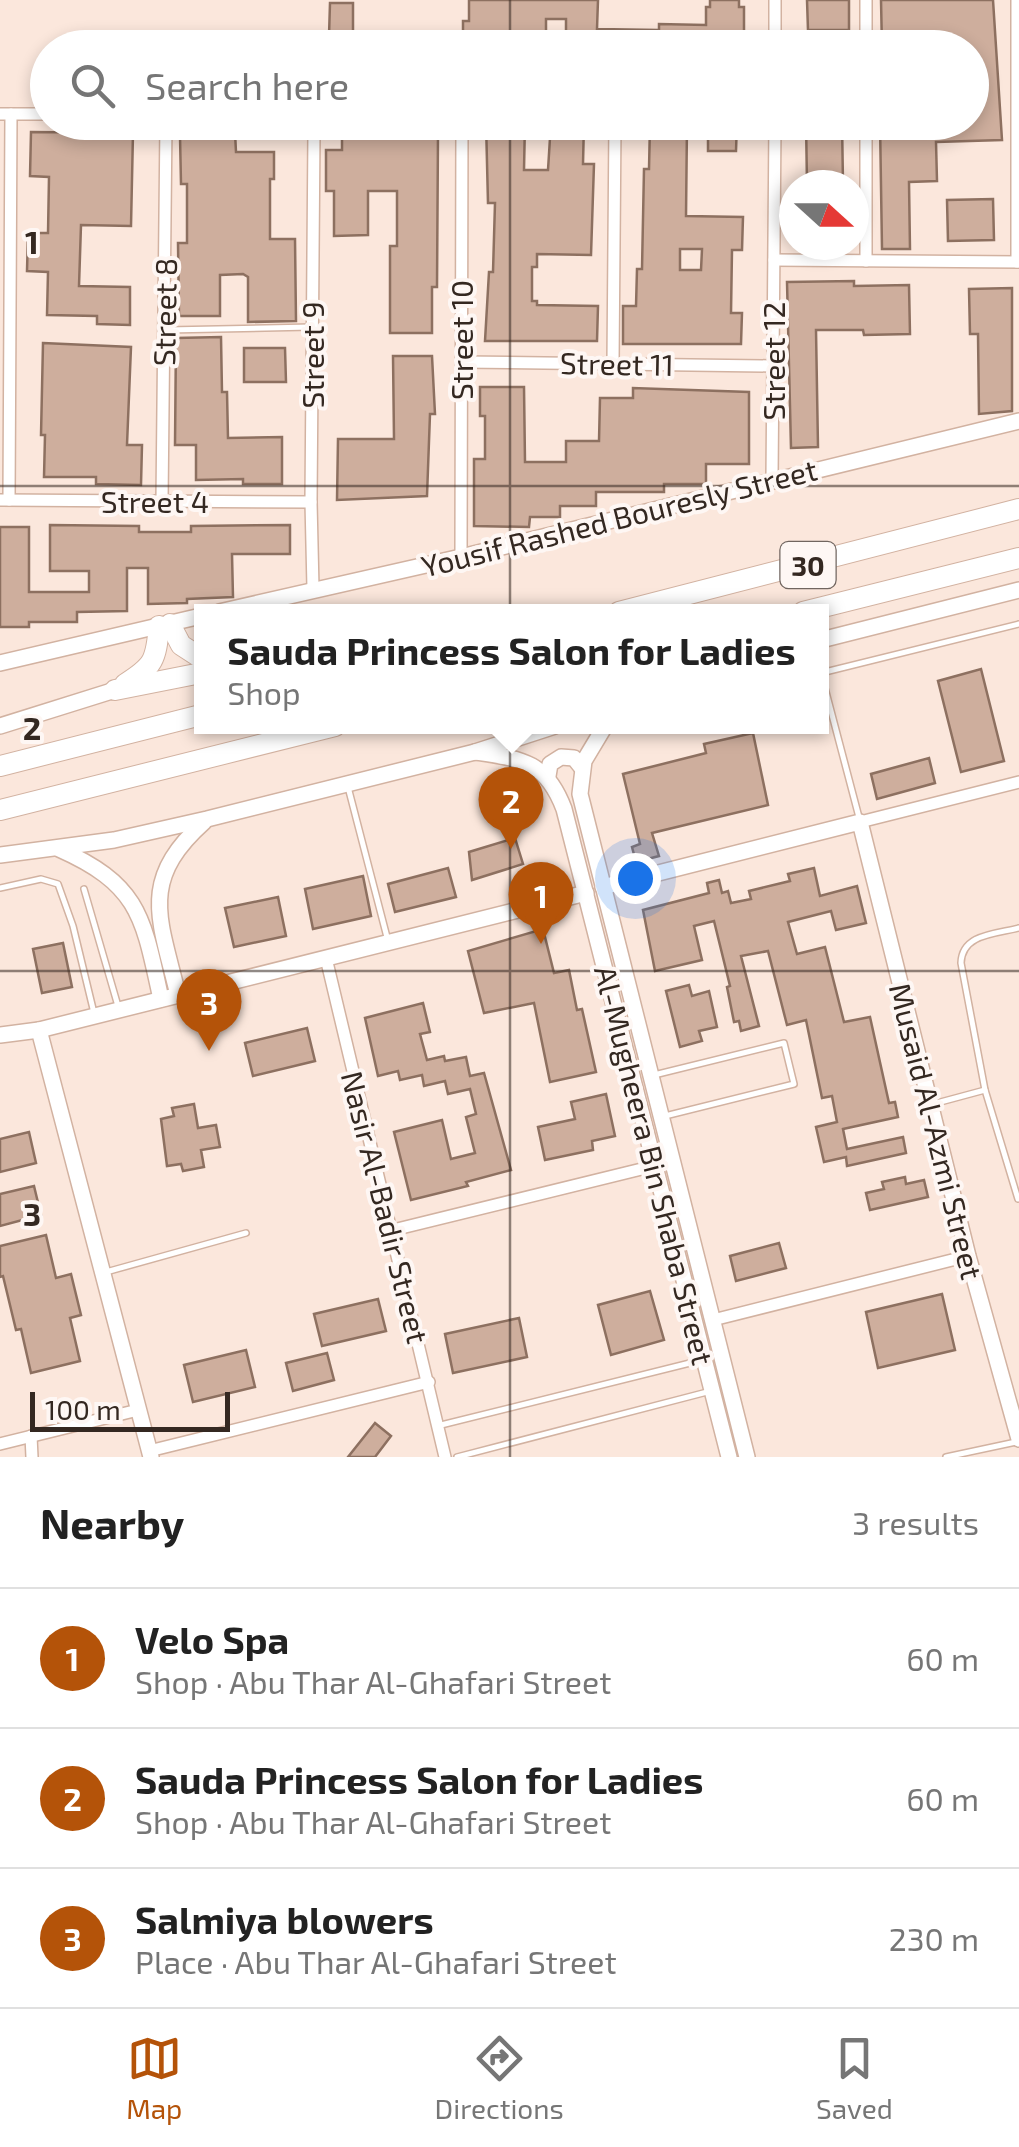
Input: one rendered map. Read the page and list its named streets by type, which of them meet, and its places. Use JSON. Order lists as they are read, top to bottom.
{
  "streets": {
    "highway": ["30"],
    "street": [
      "Street 8",
      "Street 10",
      "Street 9",
      "Street 12",
      "Street 11",
      "Street 4",
      "Yousif Rashed Bouresly Street",
      "Musaid Al-Azmi Street",
      "Al-Mugheera Bin Shaba Street",
      "Nasir Al-Badir Street"
    ]
  },
  "crossings": [
    ["Street 8", "Street 4"],
    ["Street 10", "Street 11"],
    ["Street 10", "Yousif Rashed Bouresly Street"],
    ["Street 9", "Street 4"],
    ["Street 9", "Yousif Rashed Bouresly Street"],
    ["Street 12", "Street 11"],
    ["Street 12", "Yousif Rashed Bouresly Street"]
  ],
  "scale_bar": "100 m",
  "north": "right",
  "page": {
    "search": "Search here",
    "popup": ["Sauda Princess Salon for Ladies", "Shop"],
    "pins": ["2", "1", "3"],
    "scale": "100 m",
    "heading": ["Nearby", "3 results"],
    "list": [
      {
        "mark": "1",
        "name": "Velo Spa",
        "note": "Shop · Abu Thar Al-Ghafari Street",
        "value": "60 m"
      },
      {
        "mark": "2",
        "name": "Sauda Princess Salon for Ladies",
        "note": "Shop · Abu Thar Al-Ghafari Street",
        "value": "60 m"
      },
      {
        "mark": "3",
        "name": "Salmiya blowers",
        "note": "Place · Abu Thar Al-Ghafari Street",
        "value": "230 m"
      }
    ],
    "nav": ["Map", "Directions", "Saved"]
  },
  "grid": {
    "rows": ["1", "2", "3"]
  }
}
